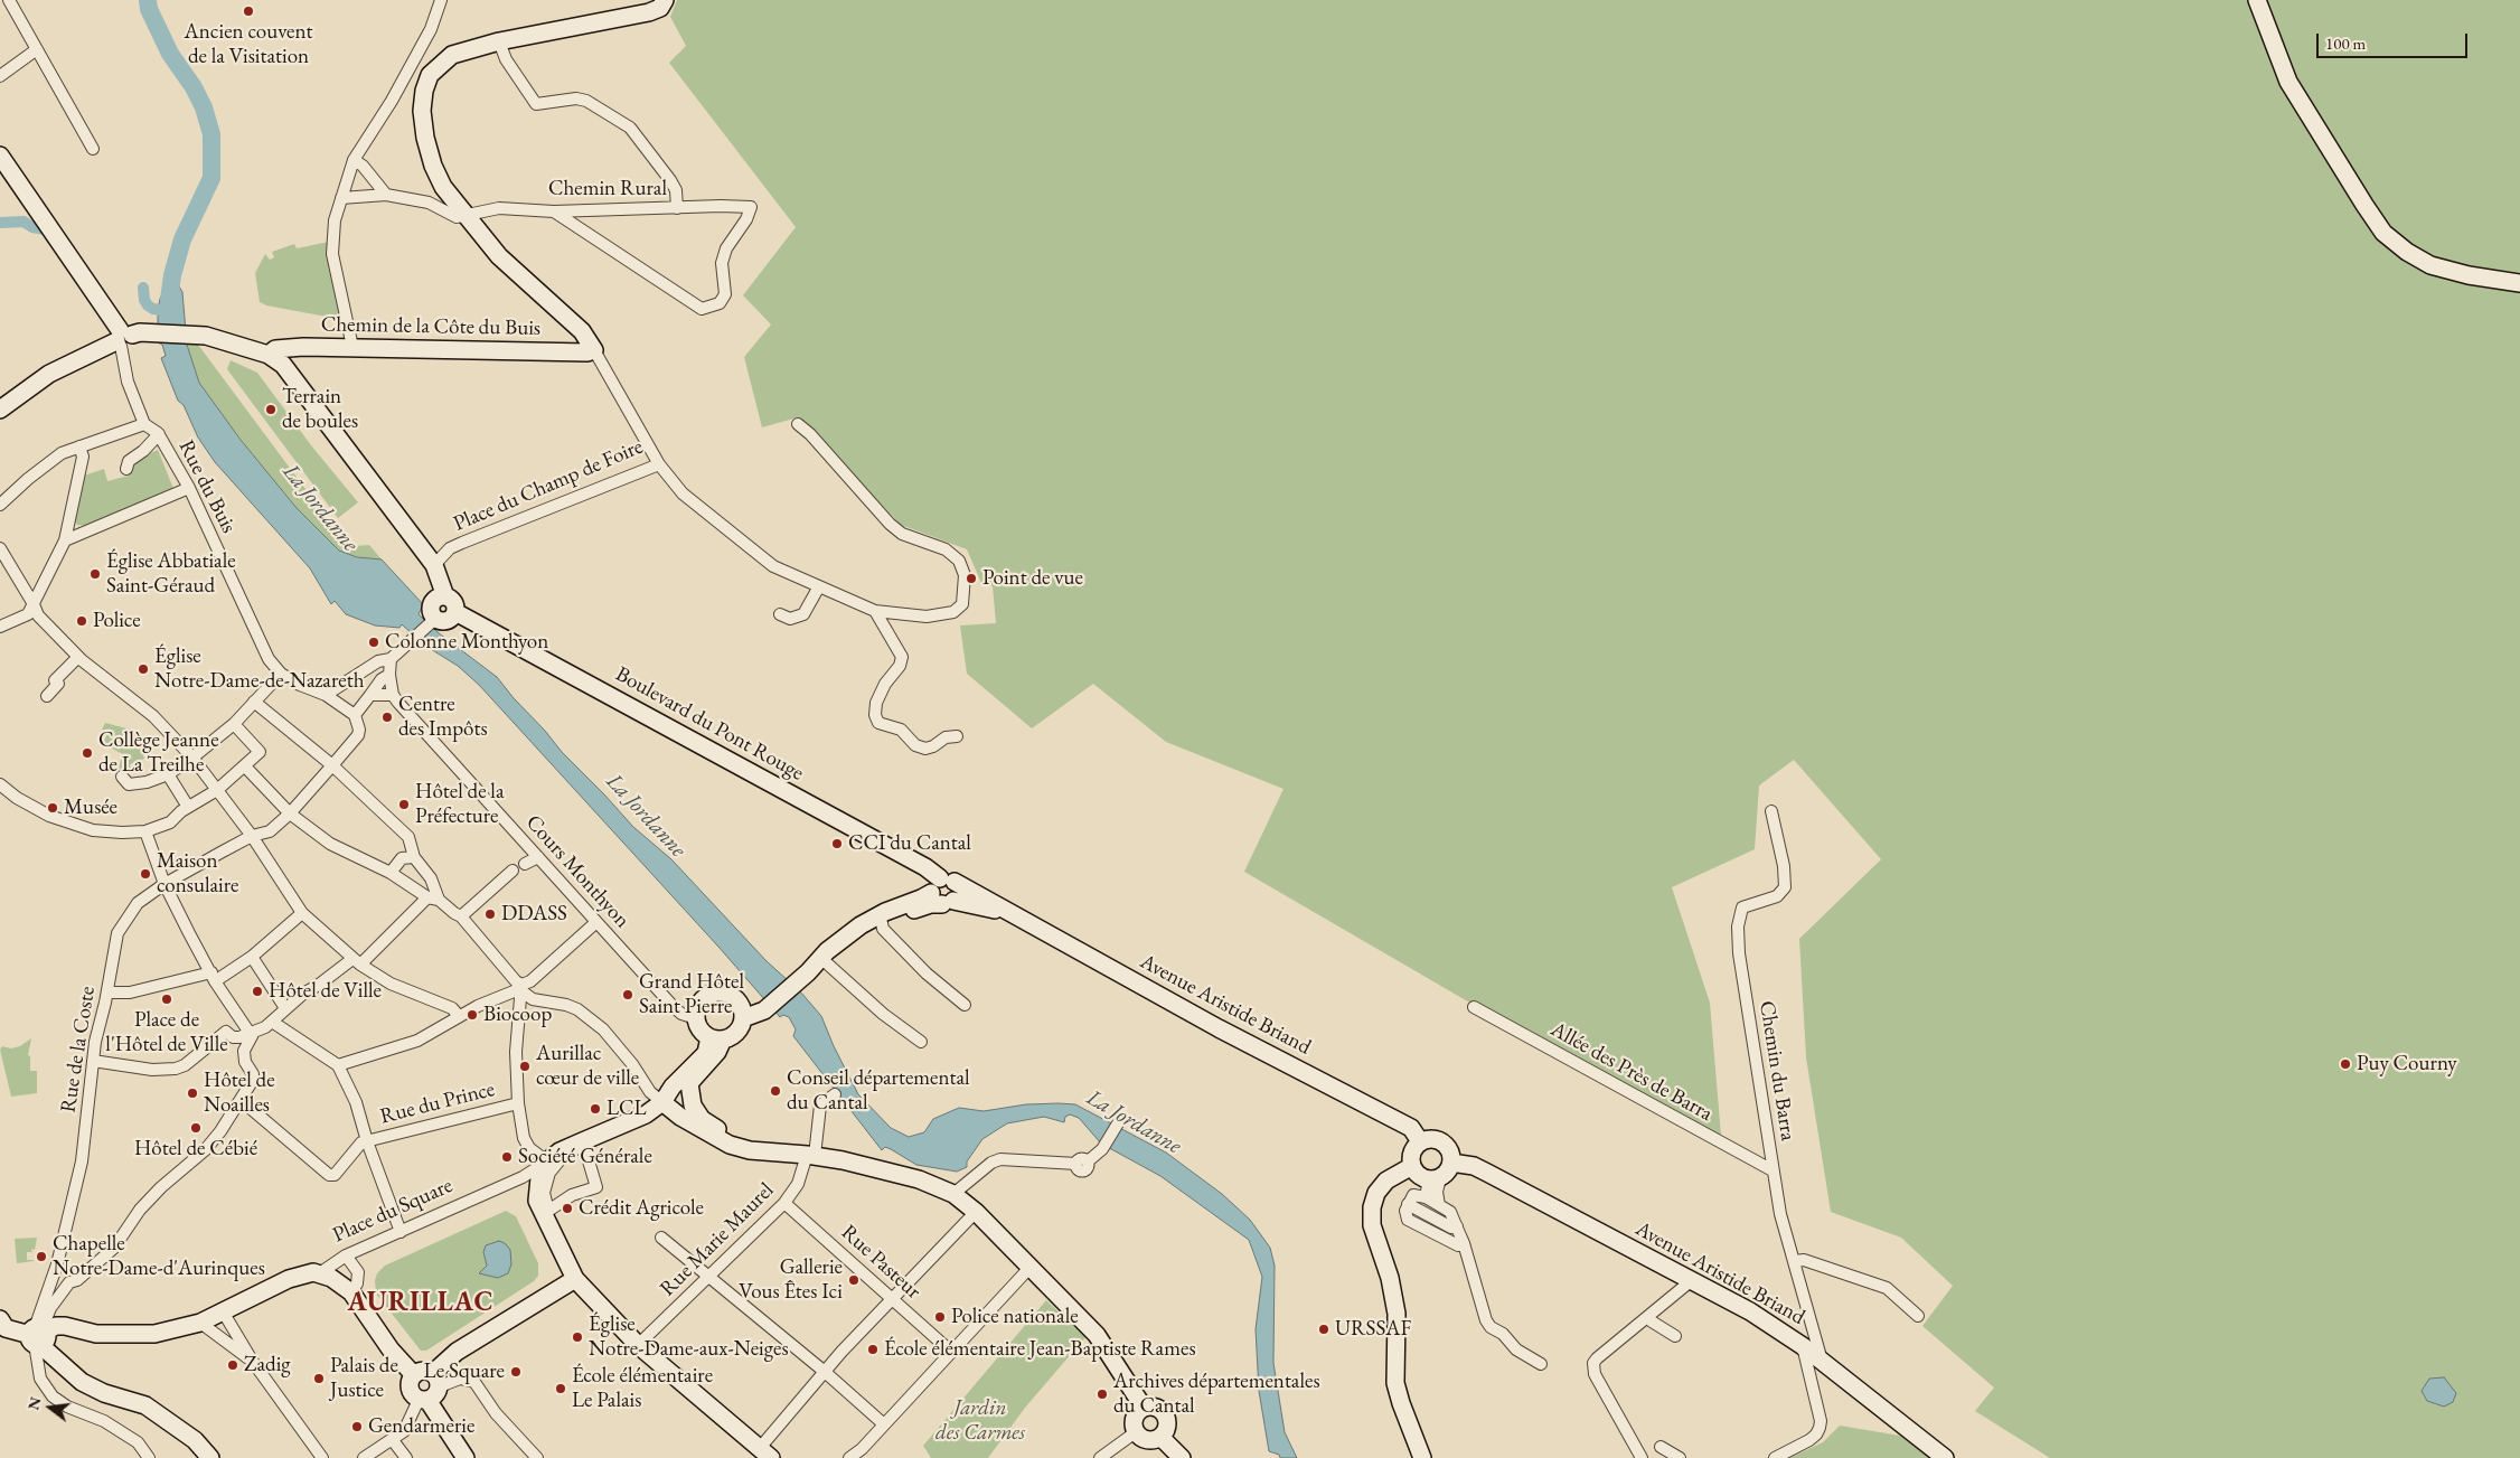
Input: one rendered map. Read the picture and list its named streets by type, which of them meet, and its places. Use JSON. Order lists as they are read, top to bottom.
{
  "streets": {
    "main road": [
      "Chemin de la Côte du Buis",
      "Boulevard du Pont Rouge",
      "Avenue Aristide Briand",
      "Place du Square"
    ],
    "street": [
      "Chemin Rural",
      "Place du Champ de Foire",
      "Rue du Buis",
      "Cours Monthyon",
      "Rue de la Coste",
      "Chemin du Barra",
      "Allée des Près de Barra",
      "Rue du Prince",
      "Rue Marie Maurel",
      "Rue Pasteur"
    ]
  },
  "crossings": [
    ["Chemin de la Côte du Buis", "Place du Champ de Foire"],
    ["Rue du Buis", "Rue de la Coste"],
    ["Boulevard du Pont Rouge", "Avenue Aristide Briand"],
    ["Avenue Aristide Briand", "Chemin du Barra"],
    ["Chemin du Barra", "Allée des Près de Barra"],
    ["Rue Marie Maurel", "Rue Pasteur"]
  ],
  "districts": ["AURILLAC"],
  "water": ["La Jordanne"],
  "parks": ["Jardin des Carmes"],
  "places": [
    "Ancien couvent de la Visitation",
    "Terrain de boules",
    "Église Abbatiale Saint-Géraud",
    "Point de vue",
    "Police",
    "Colonne Monthyon",
    "Église Notre-Dame-de-Nazareth",
    "Centre des Impôts",
    "Collège Jeanne de La Treilhe",
    "Hôtel de la Préfecture",
    "Musée",
    "CCI du Cantal",
    "Maison consulaire",
    "DDASS",
    "Hôtel de Ville",
    "Grand Hôtel Saint Pierre",
    "Place de l'Hôtel de Ville",
    "Biocoop",
    "Puy Courny",
    "Aurillac cœur de ville",
    "Conseil départemental du Cantal",
    "Hôtel de Noailles",
    "LCL",
    "Hôtel de Cébié",
    "Société Générale",
    "Crédit Agricole",
    "Chapelle Notre-Dame-d'Aurinques",
    "Gallerie Vous Êtes Ici",
    "Police nationale",
    "URSSAF",
    "Église Notre-Dame-aux-Neiges",
    "École élémentaire Jean-Baptiste Rames",
    "Zadig",
    "Le Square",
    "Palais de Justice",
    "École élémentaire Le Palais",
    "Archives départementales du Cantal",
    "Gendarmerie"
  ],
  "scale_bar": "100 m",
  "north": "left"
}
